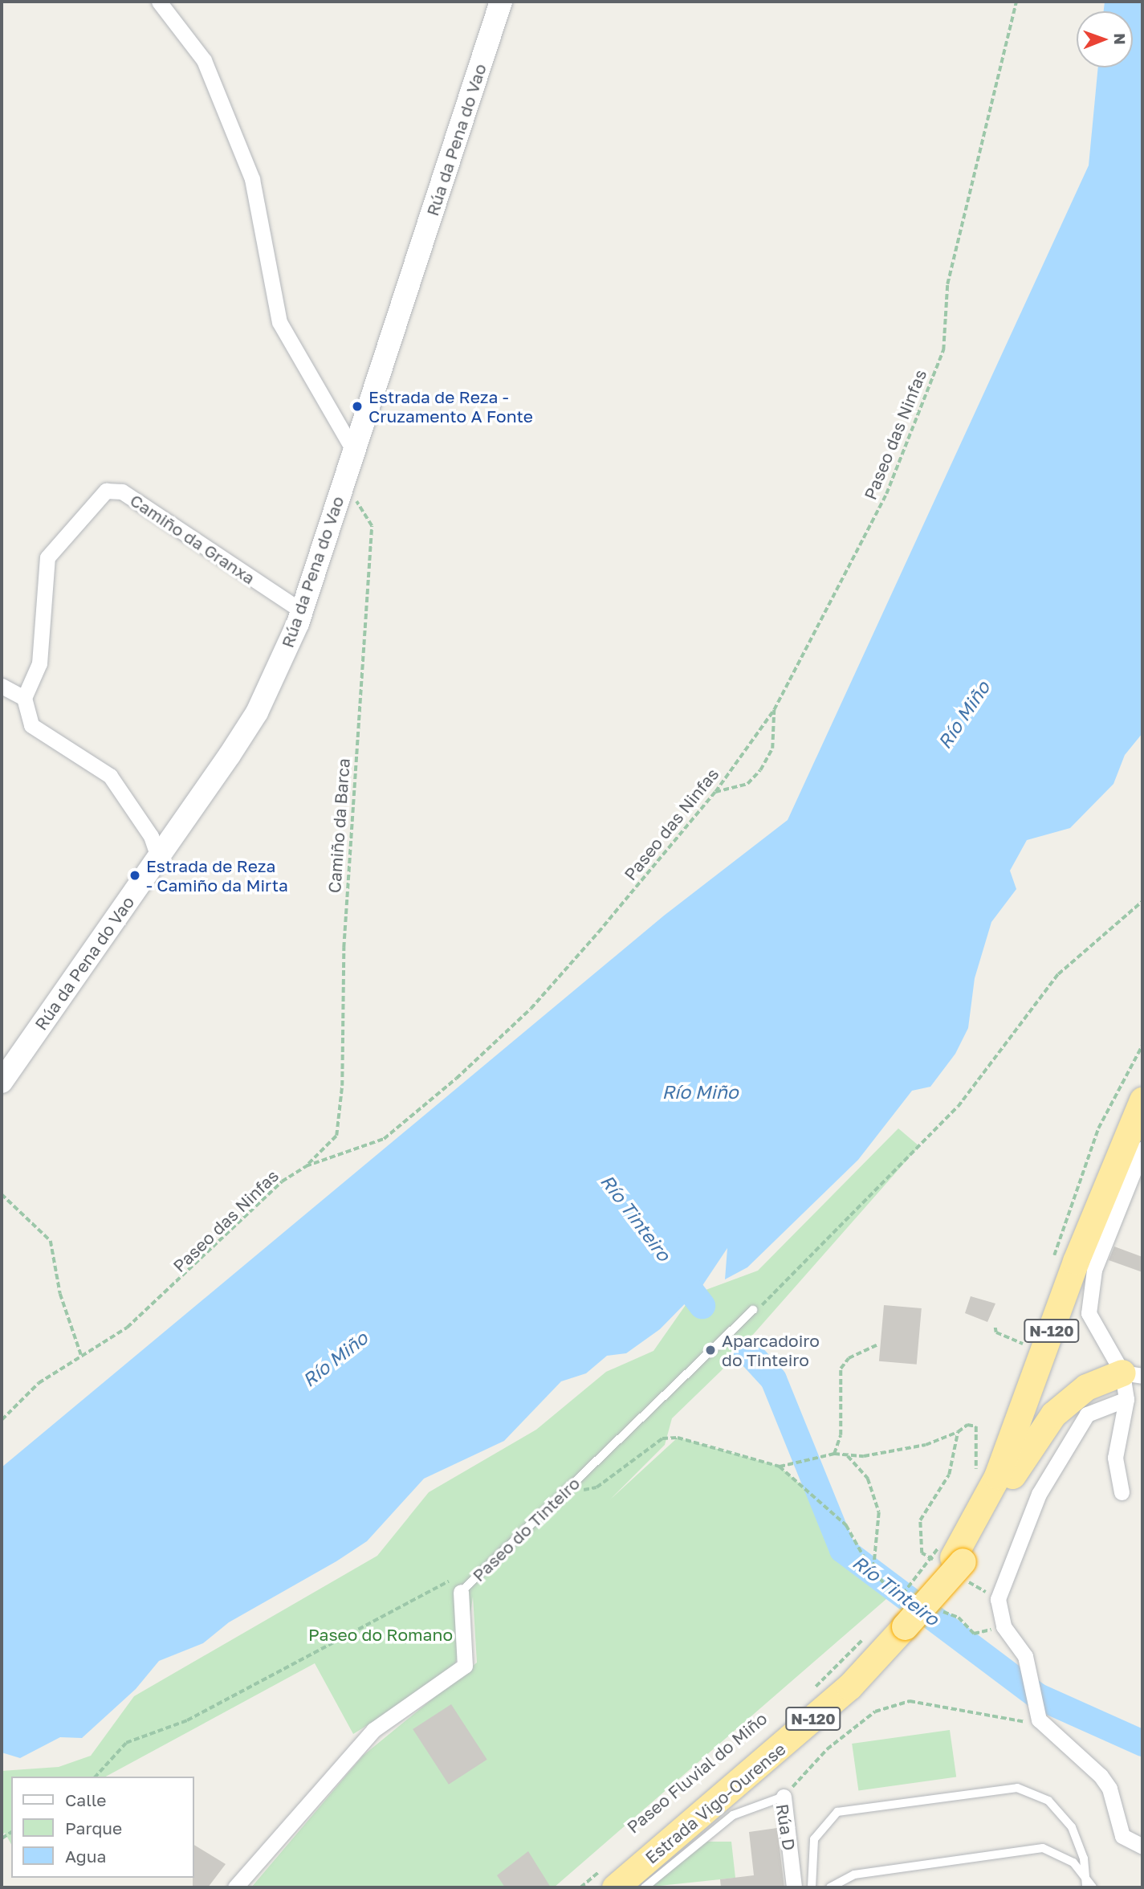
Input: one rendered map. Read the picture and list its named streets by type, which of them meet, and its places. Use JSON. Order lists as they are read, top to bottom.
{
  "streets": {
    "highway": ["N-120", "Estrada Vigo-Ourense"],
    "main road": ["Rúa da Pena do Vao"],
    "street": ["Camiño da Granxa", "Paseo do Tinteiro", "Rúa D"],
    "path": ["Paseo das Ninfas", "Camiño da Barca"]
  },
  "crossings": [
    ["Rúa da Pena do Vao", "Camiño da Granxa"],
    ["Rúa da Pena do Vao", "Camiño da Barca"],
    ["Paseo das Ninfas", "Camiño da Barca"],
    ["N-120", "Estrada Vigo-Ourense"],
    ["N-120", "Rúa D"],
    ["Estrada Vigo-Ourense", "Rúa D"]
  ],
  "water": ["Río Miño", "Río Tinteiro"],
  "parks": ["Paseo do Romano"],
  "places": ["Estrada de Reza - Cruzamento A Fonte", "Estrada de Reza - Camiño da Mirta", "Aparcadoiro do Tinteiro"],
  "legend": ["Calle", "Parque", "Agua"],
  "north": "right"
}
